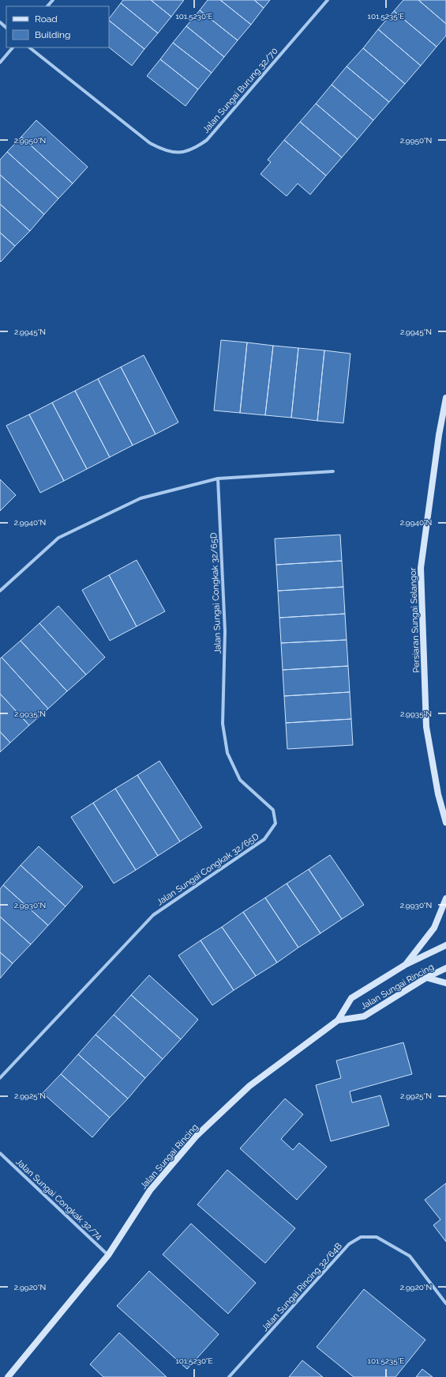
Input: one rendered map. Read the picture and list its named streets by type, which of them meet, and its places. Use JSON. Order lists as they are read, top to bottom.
{
  "streets": {
    "street": [
      "Jalan Sungai Burung 32/70",
      "Jalan Sungai Congkak 32/65D",
      "Persiaran Sungai Selangor",
      "Jalan Sungai Rincing",
      "Jalan Sungai Congkak 32/74",
      "Jalan Sungai Rincing 32/64B"
    ]
  },
  "crossings": [
    ["Jalan Sungai Rincing", "Jalan Sungai Congkak 32/74"]
  ],
  "legend": ["Road", "Building"],
  "coordinates": [
    "101.5230°E",
    "101.5235°E",
    "2.9950°N",
    "2.9945°N",
    "2.9940°N",
    "2.9935°N",
    "2.9930°N",
    "2.9925°N",
    "2.9920°N"
  ]
}
